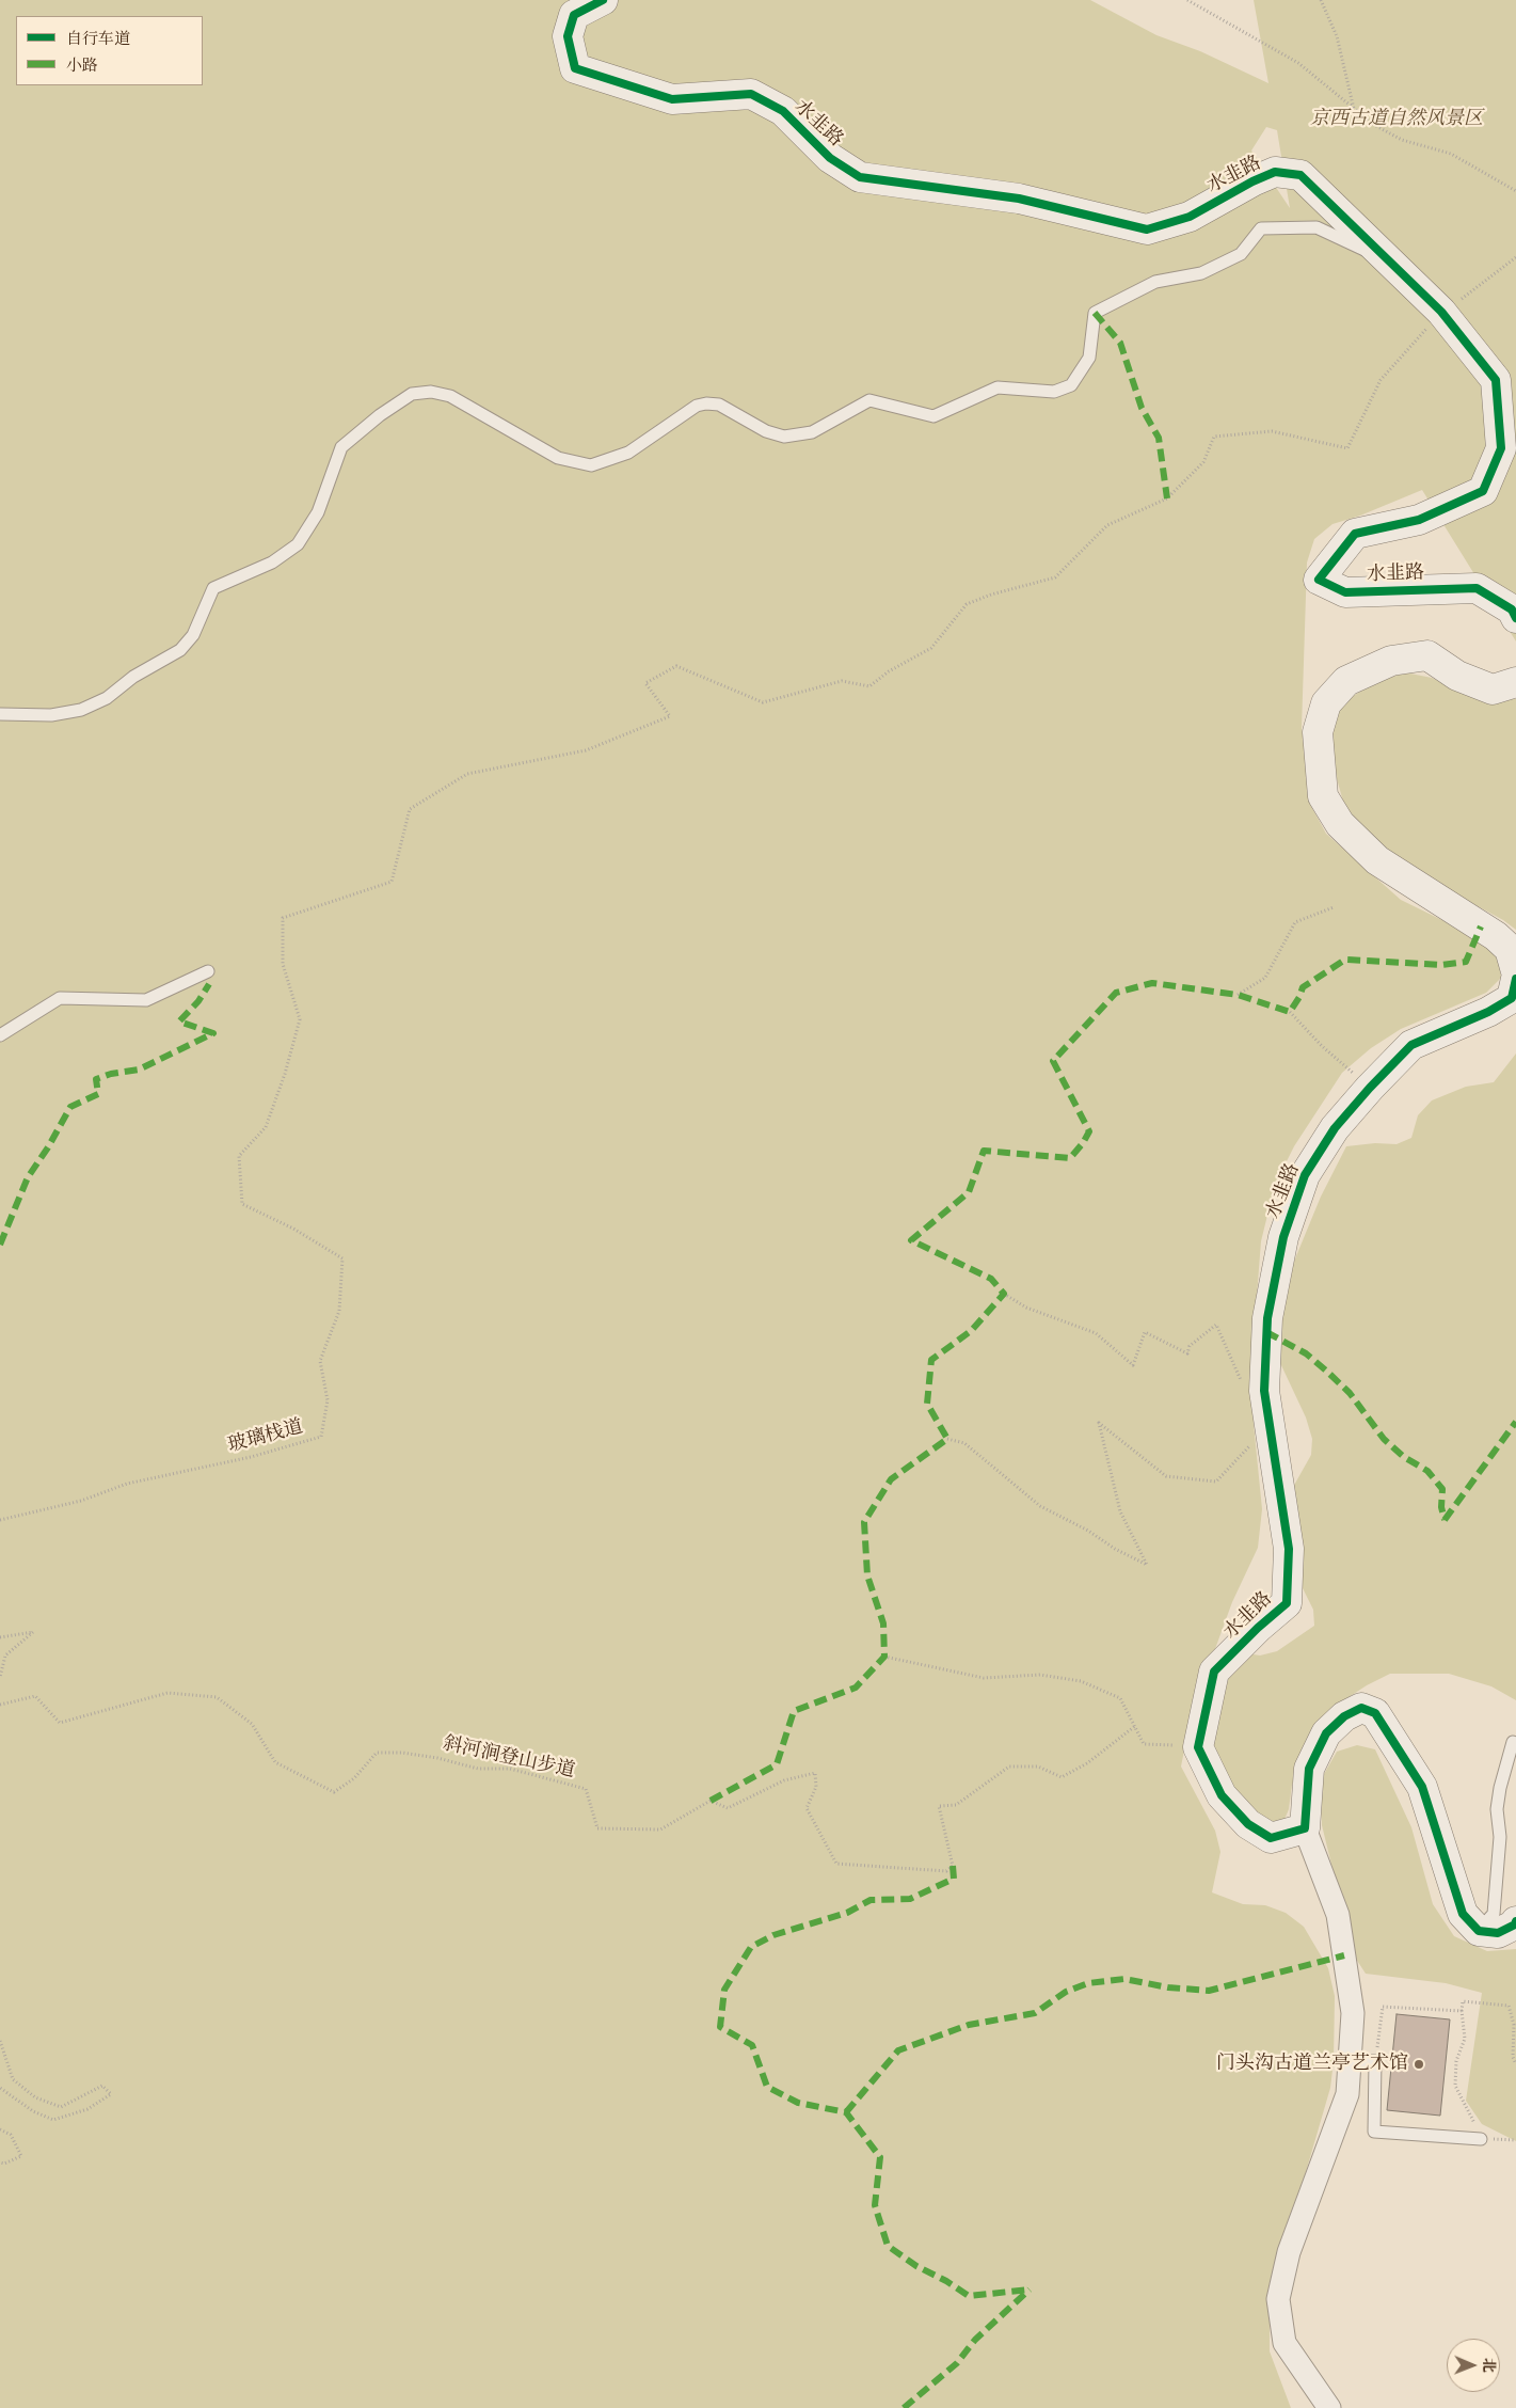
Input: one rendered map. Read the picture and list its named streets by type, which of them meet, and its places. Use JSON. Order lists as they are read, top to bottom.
{
  "streets": {
    "street": ["水韭路"],
    "path": ["玻璃栈道", "斜河涧登山步道"]
  },
  "crossings": [
    ["水韭路", "玻璃栈道"]
  ],
  "parks": ["京西古道自然风景区"],
  "places": ["门头沟古道兰亭艺术馆"],
  "legend": ["自行车道", "小路"],
  "north": "right"
}
